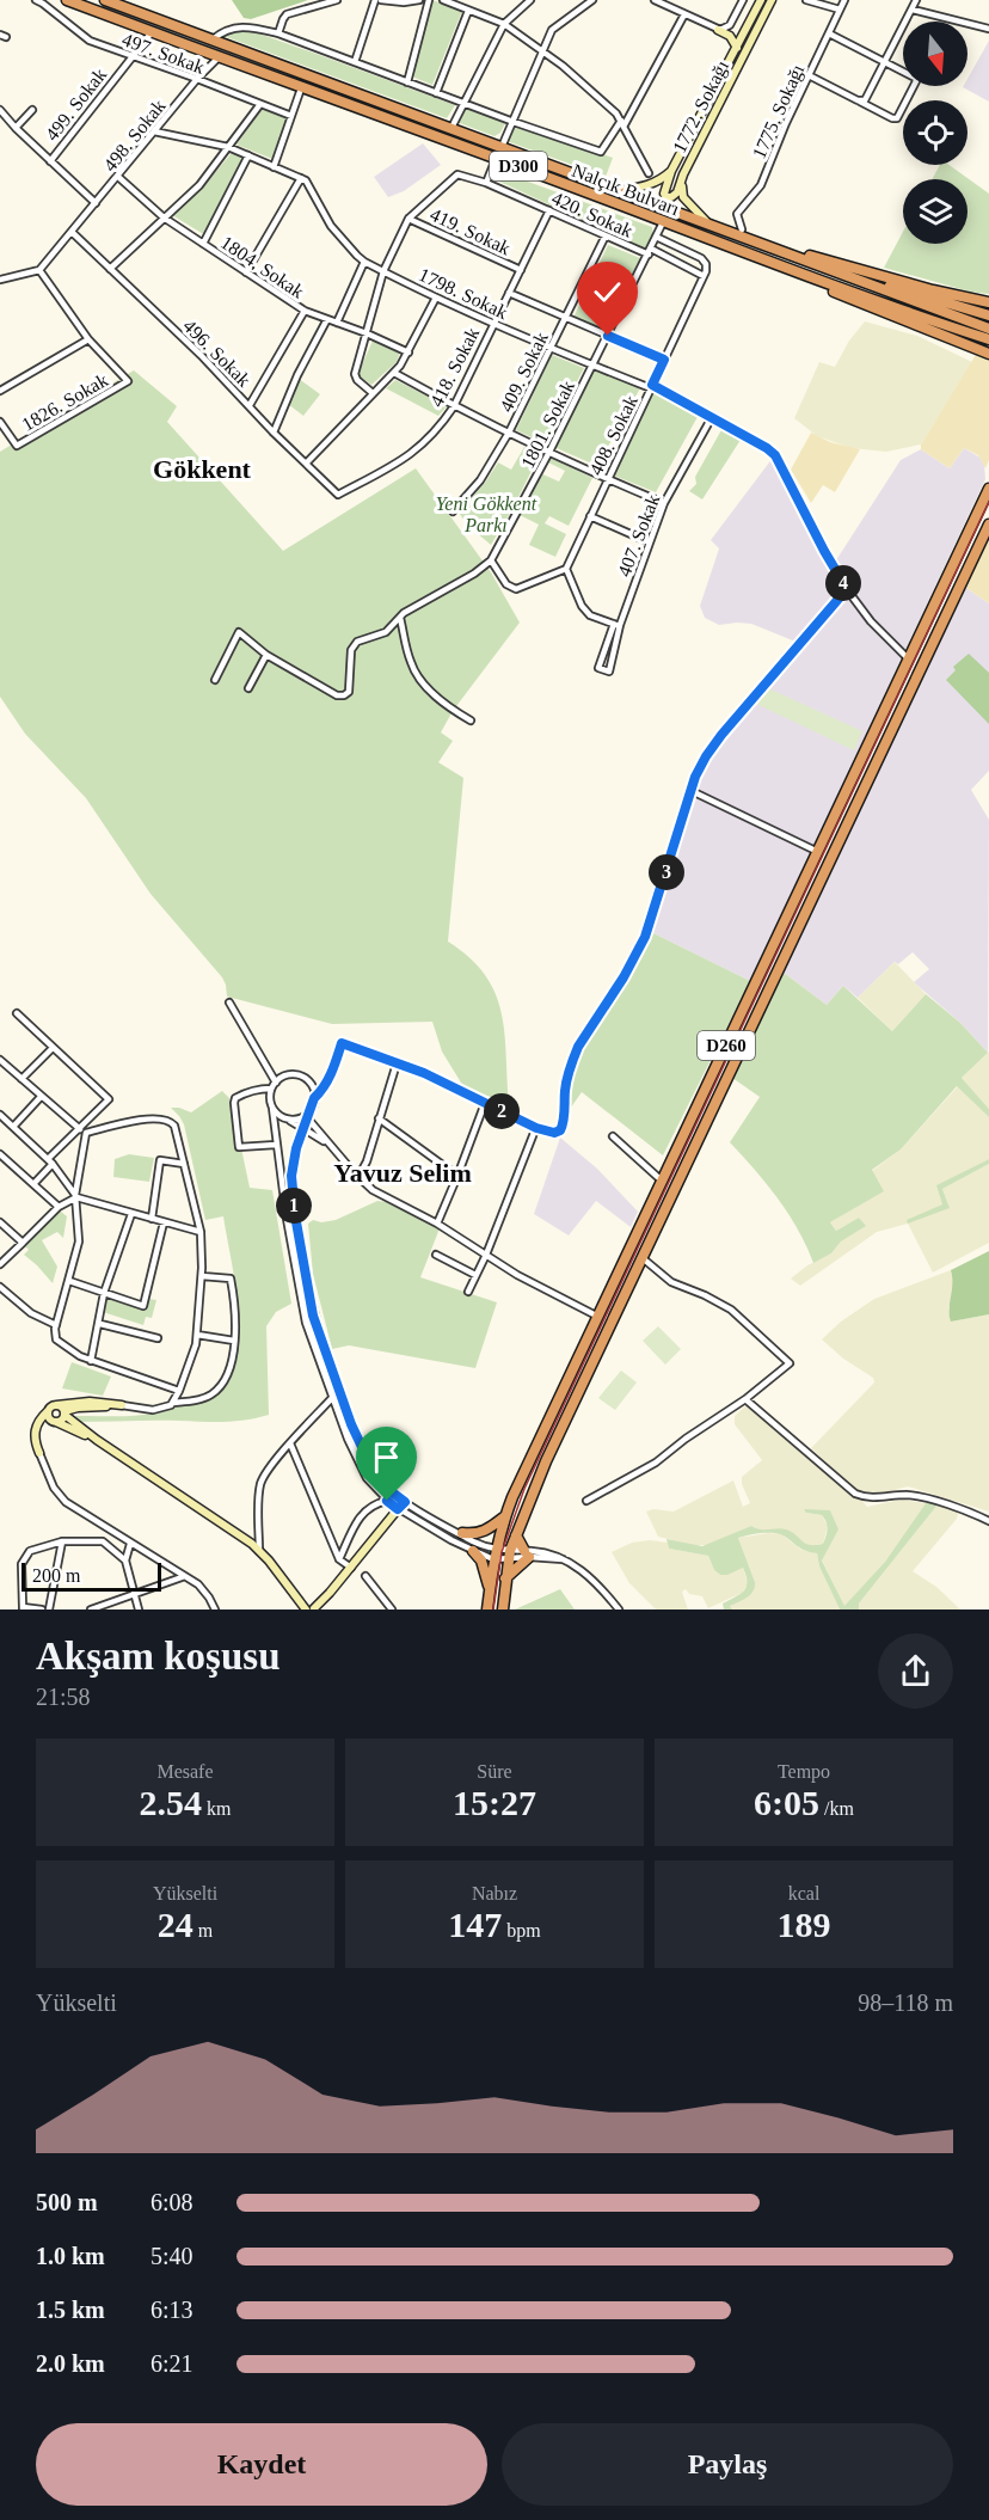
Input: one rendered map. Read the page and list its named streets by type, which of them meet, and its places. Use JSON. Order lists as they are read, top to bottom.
{
  "streets": {
    "highway": ["D300", "Nalçık Bulvarı", "D260"],
    "street": [
      "497. Sokak",
      "499. Sokak",
      "1772. Sokağı",
      "1775. Sokağı",
      "498. Sokak",
      "420. Sokak",
      "419. Sokak",
      "1804. Sokak",
      "1798. Sokak",
      "496. Sokak",
      "418. Sokak",
      "409. Sokak",
      "1826. Sokak",
      "1801. Sokak",
      "408. Sokak",
      "407. Sokak"
    ]
  },
  "crossings": [
    ["497. Sokak", "499. Sokak"],
    ["497. Sokak", "498. Sokak"],
    ["499. Sokak", "Nalçık Bulvarı"],
    ["1772. Sokağı", "Nalçık Bulvarı"],
    ["498. Sokak", "Nalçık Bulvarı"],
    ["498. Sokak", "1804. Sokak"],
    ["498. Sokak", "496. Sokak"],
    ["Nalçık Bulvarı", "1801. Sokak"],
    ["420. Sokak", "419. Sokak"],
    ["420. Sokak", "418. Sokak"],
    ["420. Sokak", "409. Sokak"],
    ["420. Sokak", "1801. Sokak"],
    ["420. Sokak", "408. Sokak"],
    ["419. Sokak", "418. Sokak"],
    ["1798. Sokak", "418. Sokak"],
    ["1798. Sokak", "409. Sokak"],
    ["1798. Sokak", "1801. Sokak"],
    ["1798. Sokak", "408. Sokak"],
    ["1798. Sokak", "407. Sokak"],
    ["1798. Sokak", "D260"],
    ["496. Sokak", "418. Sokak"]
  ],
  "districts": ["Gökkent", "Yavuz Selim"],
  "parks": ["Yeni Gökkent Parkı"],
  "scale_bar": "200 m",
  "north": "bottom",
  "page": {
    "pins": [
      "4",
      "3",
      "2",
      "1"
    ],
    "scale": "200 m",
    "heading": ["Akşam koşusu", "21:58"],
    "stats": [
      ["Mesafe", "2.54 km"],
      ["Süre", "15:27"],
      ["Tempo", "6:05 /km"],
      ["Yükselti", "24 m"],
      ["Nabız", "147 bpm"],
      ["kcal", "189"]
    ],
    "chart": ["Yükselti", "98–118 m"],
    "list": [
      {
        "name": "500 m",
        "note": "6:08"
      },
      {
        "name": "1.0 km",
        "note": "5:40"
      },
      {
        "name": "1.5 km",
        "note": "6:13"
      },
      {
        "name": "2.0 km",
        "note": "6:21"
      }
    ],
    "buttons": ["Kaydet", "Paylaş"]
  }
}
